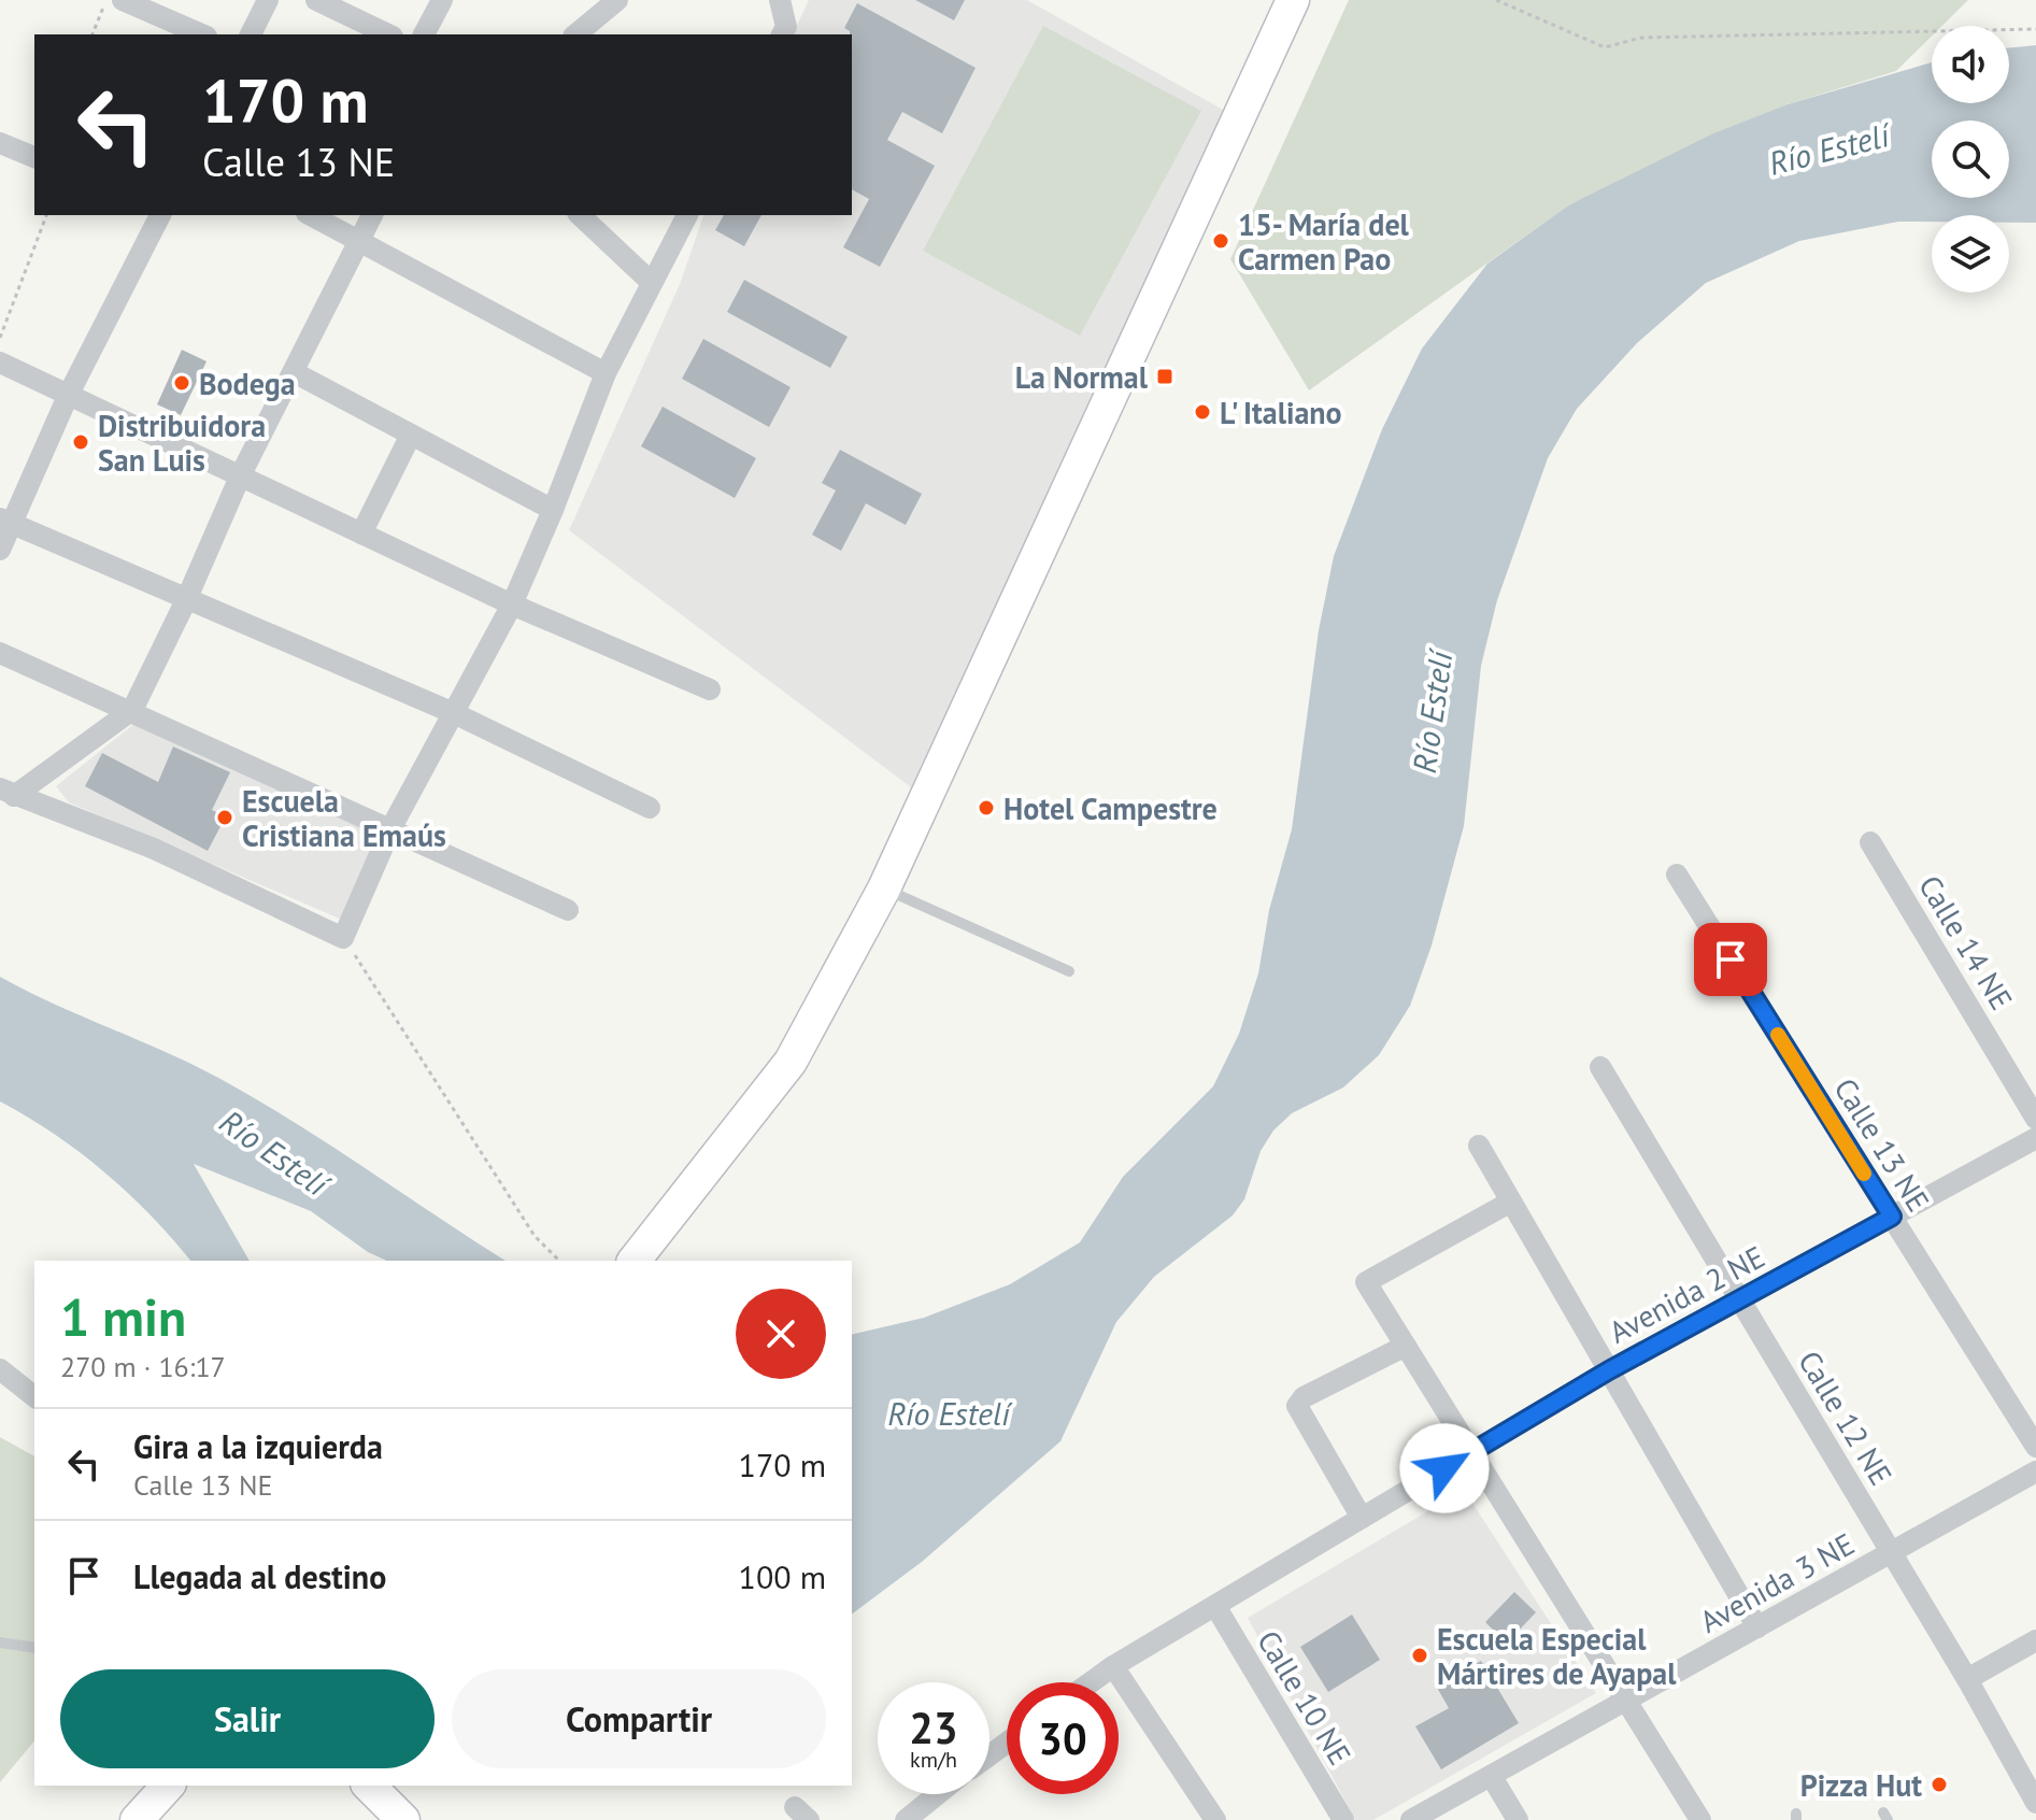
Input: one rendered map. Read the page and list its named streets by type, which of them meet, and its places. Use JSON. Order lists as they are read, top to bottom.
{
  "streets": {
    "street": [
      "Calle 14 NE",
      "Calle 13 NE",
      "Avenida 2 NE",
      "Calle 12 NE",
      "Avenida 3 NE",
      "Calle 10 NE"
    ]
  },
  "crossings": [
    ["Calle 13 NE", "Avenida 2 NE"],
    ["Avenida 2 NE", "Calle 12 NE"],
    ["Avenida 2 NE", "Calle 10 NE"],
    ["Calle 12 NE", "Avenida 3 NE"]
  ],
  "water": ["Río Estelí"],
  "places": {
    "other": [
      "15- María del Carmen Pao",
      "Bodega",
      "L' Italiano",
      "Distribuidora San Luis",
      "Hotel Campestre",
      "Escuela Cristiana Emaús",
      "Escuela Especial Mártires de Ayapal",
      "Pizza Hut"
    ],
    "transit": ["La Normal"]
  },
  "page": {
    "turn": ["170 m", "Calle 13 NE"],
    "heading": ["1 min", "270 m · 16:17"],
    "list": [
      {
        "name": "Gira a la izquierda",
        "note": "Calle 13 NE",
        "value": "170 m"
      },
      {
        "name": "Llegada al destino",
        "value": "100 m"
      }
    ],
    "buttons": ["Salir", "Compartir"],
    "speed": "23 km/h",
    "limit": "30"
  }
}
